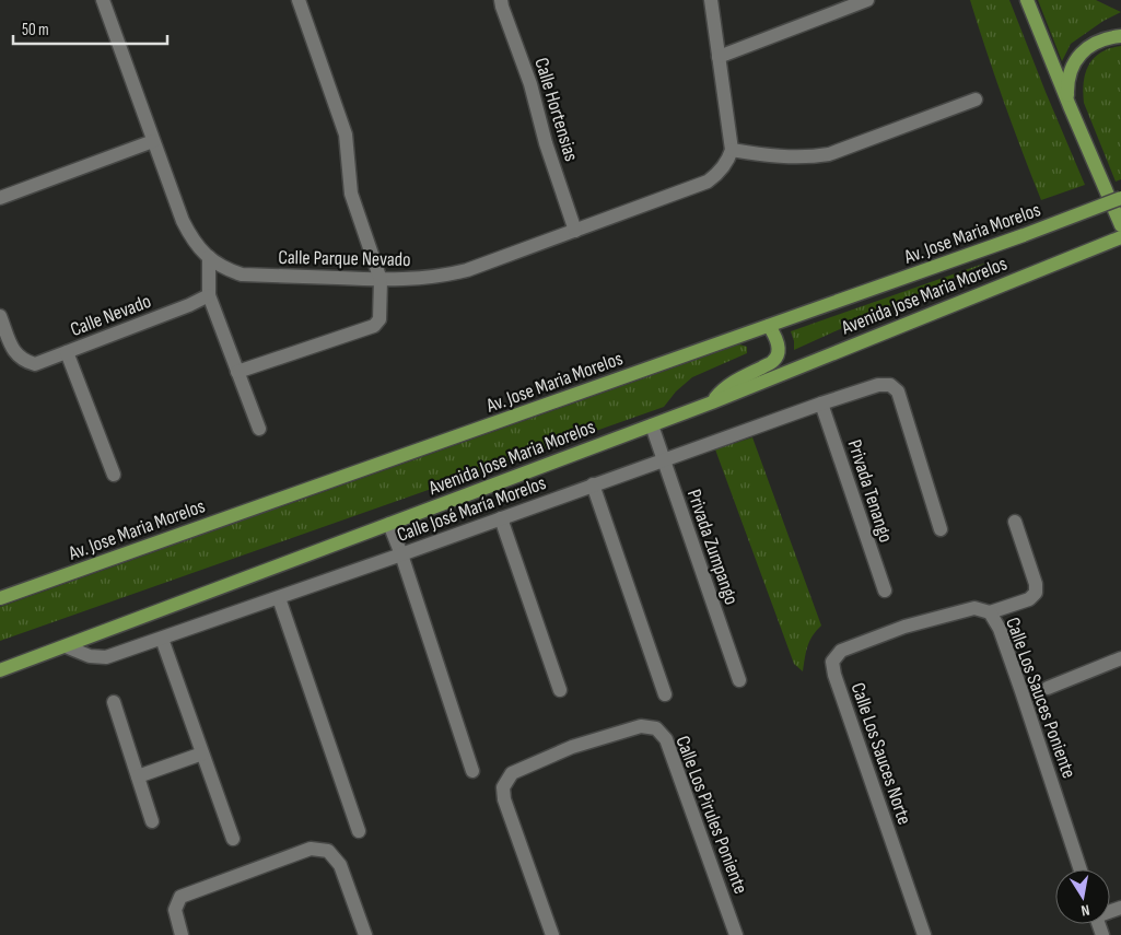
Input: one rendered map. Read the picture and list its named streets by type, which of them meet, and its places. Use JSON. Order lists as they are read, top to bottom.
{
  "streets": {
    "main road": ["Av. Jose Maria Morelos", "Avenida Jose Maria Morelos"],
    "street": [
      "Calle Hortensias",
      "Calle Parque Nevado",
      "Calle Nevado",
      "Privada Tenango",
      "Calle José María Morelos",
      "Privada Zumpango",
      "Calle Los Sauces Poniente",
      "Calle Los Sauces Norte",
      "Calle Los Pirules Poniente"
    ]
  },
  "crossings": [
    ["Calle Hortensias", "Calle Parque Nevado"],
    ["Avenida Jose Maria Morelos", "Calle José María Morelos"],
    ["Avenida Jose Maria Morelos", "Privada Zumpango"],
    ["Privada Tenango", "Calle José María Morelos"],
    ["Calle José María Morelos", "Privada Zumpango"],
    ["Calle Los Sauces Poniente", "Calle Los Sauces Norte"]
  ],
  "scale_bar": "50 m",
  "north": "bottom"
}
